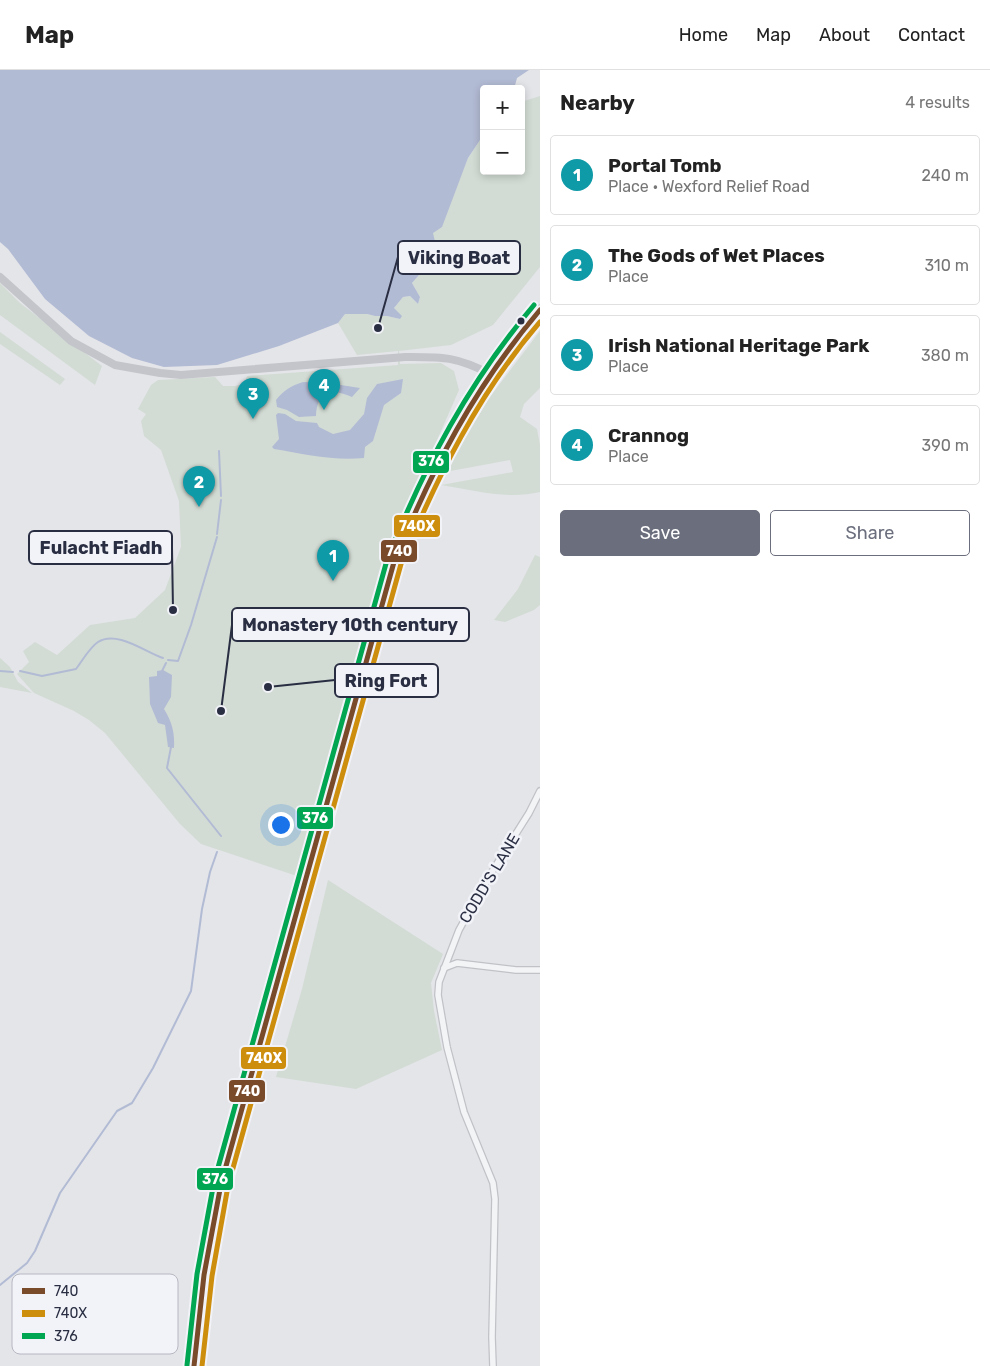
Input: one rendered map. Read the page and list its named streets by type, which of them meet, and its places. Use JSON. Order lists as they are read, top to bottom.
{
  "streets": {
    "street": ["CODD'S LANE"]
  },
  "places": [
    "Viking Boat",
    "Fulacht Fiadh",
    "Ring Fort",
    "Monastery 10th century"
  ],
  "lines": ["transit line 376", "transit line 740", "transit line 740X"],
  "legend": ["740", "740X", "376"],
  "page": {
    "header": "Map",
    "nav": [
      "Home",
      "Map",
      "About",
      "Contact"
    ],
    "heading": ["Nearby", "4 results"],
    "map_buttons": ["+", "−"],
    "list": [
      {
        "mark": "1",
        "name": "Portal Tomb",
        "note": "Place · Wexford Relief Road",
        "value": "240 m"
      },
      {
        "mark": "2",
        "name": "The Gods of Wet Places",
        "note": "Place",
        "value": "310 m"
      },
      {
        "mark": "3",
        "name": "Irish National Heritage Park",
        "note": "Place",
        "value": "380 m"
      },
      {
        "mark": "4",
        "name": "Crannog",
        "note": "Place",
        "value": "390 m"
      }
    ],
    "pins": [
      "4",
      "3",
      "2",
      "1"
    ],
    "buttons": ["Save", "Share"]
  }
}
